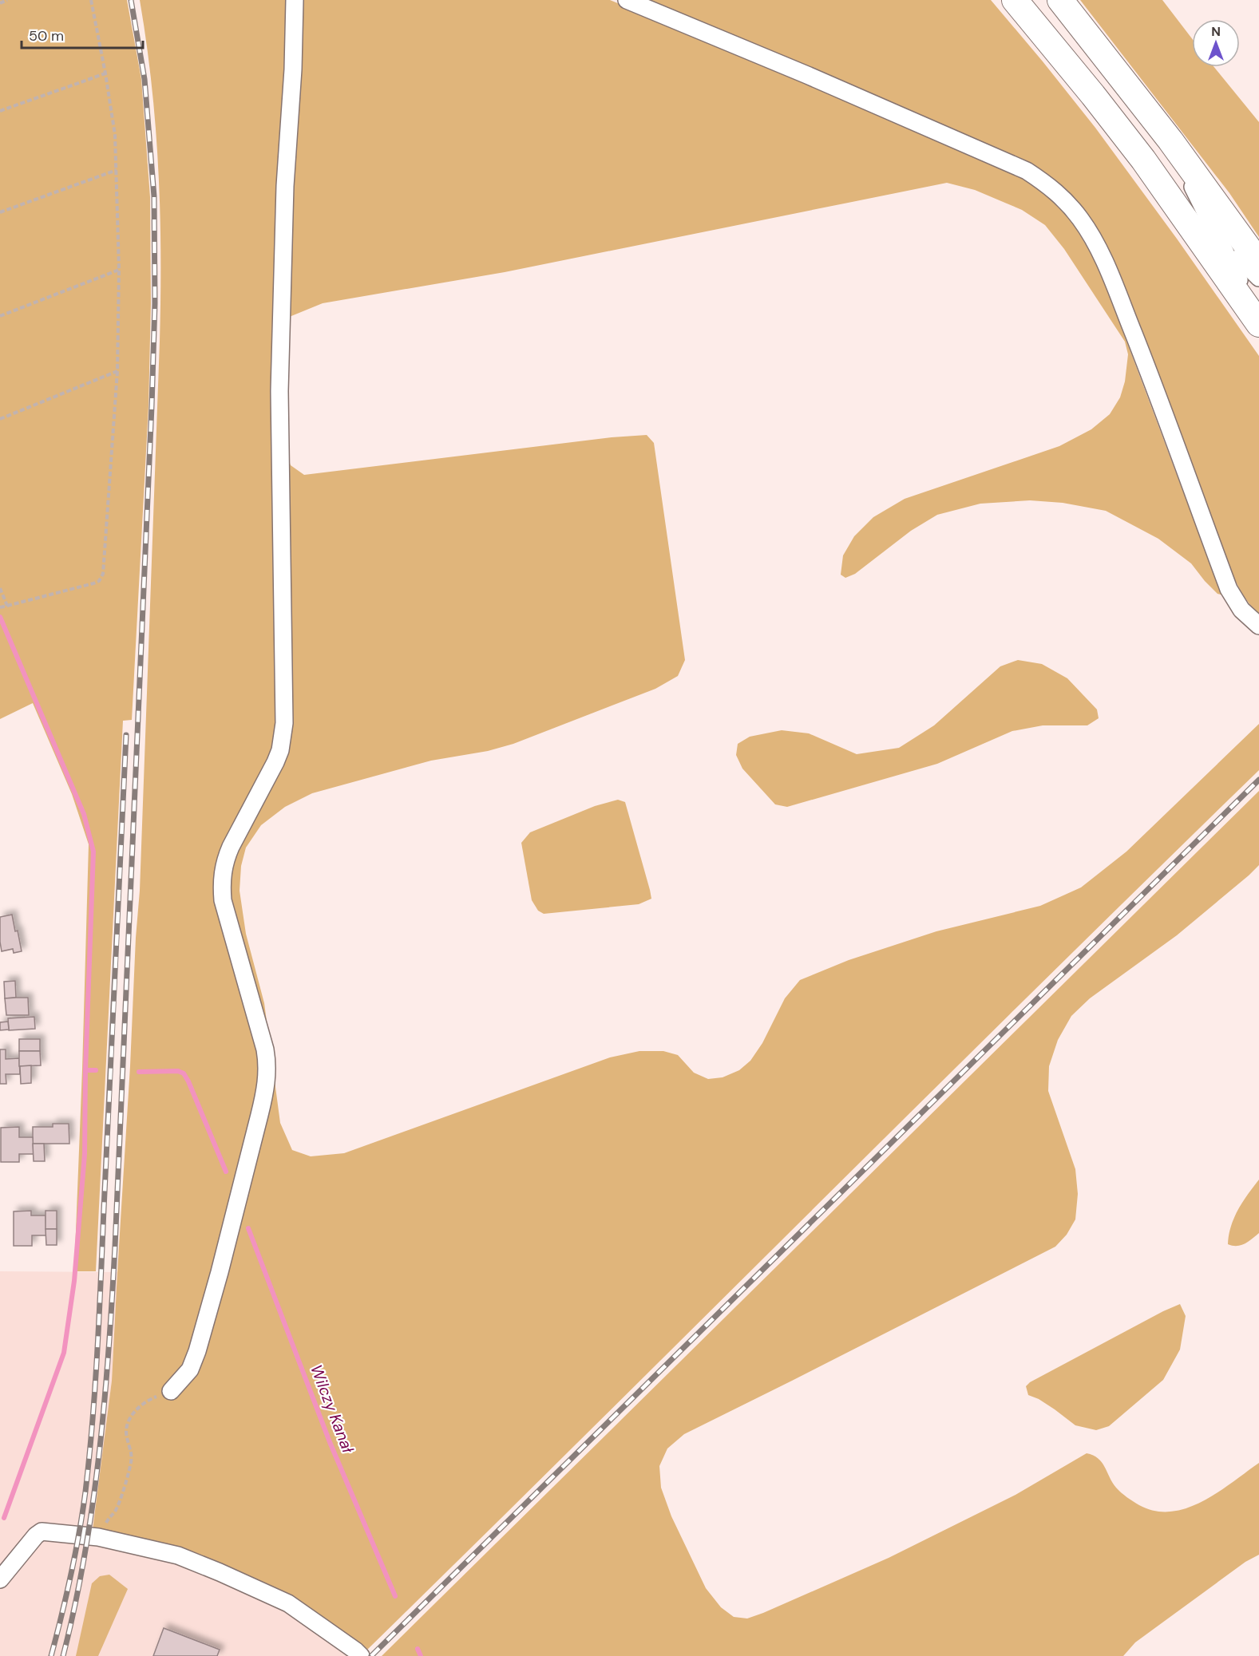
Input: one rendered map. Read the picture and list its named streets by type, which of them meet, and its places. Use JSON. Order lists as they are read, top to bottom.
{
  "water": ["Wilczy Kanał"],
  "scale_bar": "50 m",
  "north": "top"
}
